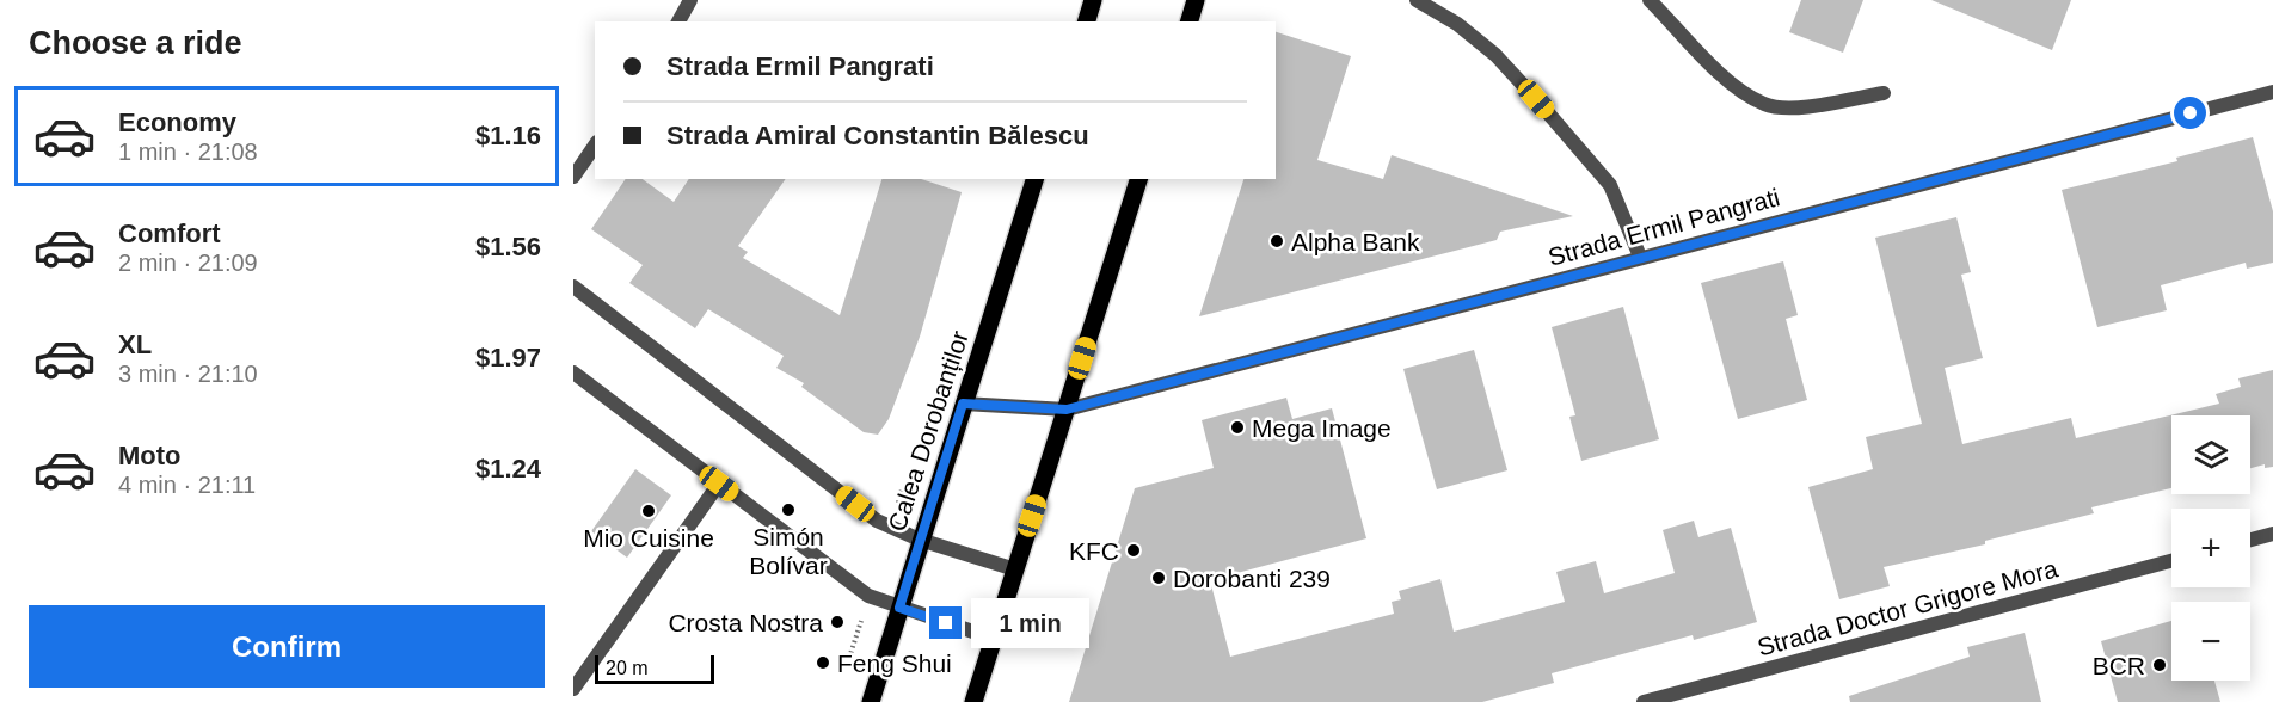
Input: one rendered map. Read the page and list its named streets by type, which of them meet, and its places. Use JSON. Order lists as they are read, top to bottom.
{
  "streets": {
    "main road": ["Calea Dorobanților"],
    "street": ["Strada Ermil Pangrati", "Strada Doctor Grigore Mora"]
  },
  "crossings": [
    ["Strada Ermil Pangrati", "Calea Dorobanților"]
  ],
  "places": [
    "Alpha Bank",
    "Mega Image",
    "Simón Bolívar",
    "Mio Cuisine",
    "KFC",
    "Dorobanti 239",
    "Crosta Nostra",
    "Feng Shui",
    "BCR"
  ],
  "scale_bar": "20 m",
  "page": {
    "heading": "Choose a ride",
    "banner": ["Strada Ermil Pangrati", "Strada Amiral Constantin Bălescu"],
    "list": [
      {
        "name": "Economy",
        "note": "1 min · 21:08",
        "value": "$1.16"
      },
      {
        "name": "Comfort",
        "note": "2 min · 21:09",
        "value": "$1.56"
      },
      {
        "name": "XL",
        "note": "3 min · 21:10",
        "value": "$1.97"
      },
      {
        "name": "Moto",
        "note": "4 min · 21:11",
        "value": "$1.24"
      }
    ],
    "map_buttons": ["+", "−"],
    "buttons": "Confirm",
    "bubble": "1 min",
    "scale": "20 m"
  }
}
